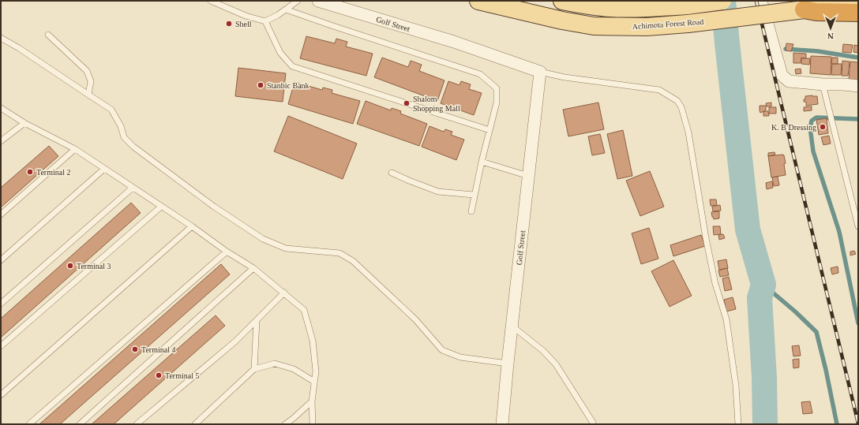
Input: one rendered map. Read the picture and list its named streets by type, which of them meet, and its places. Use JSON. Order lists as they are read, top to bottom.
{
  "streets": {
    "main road": ["Achimota Forest Road"],
    "street": ["Golf Street"]
  },
  "places": [
    "Shell",
    "Stanbic Bank",
    "Shalom Shopping Mall",
    "K. B Dressing",
    "Terminal 2",
    "Terminal 3",
    "Terminal 4",
    "Terminal 5"
  ],
  "north": "bottom"
}
